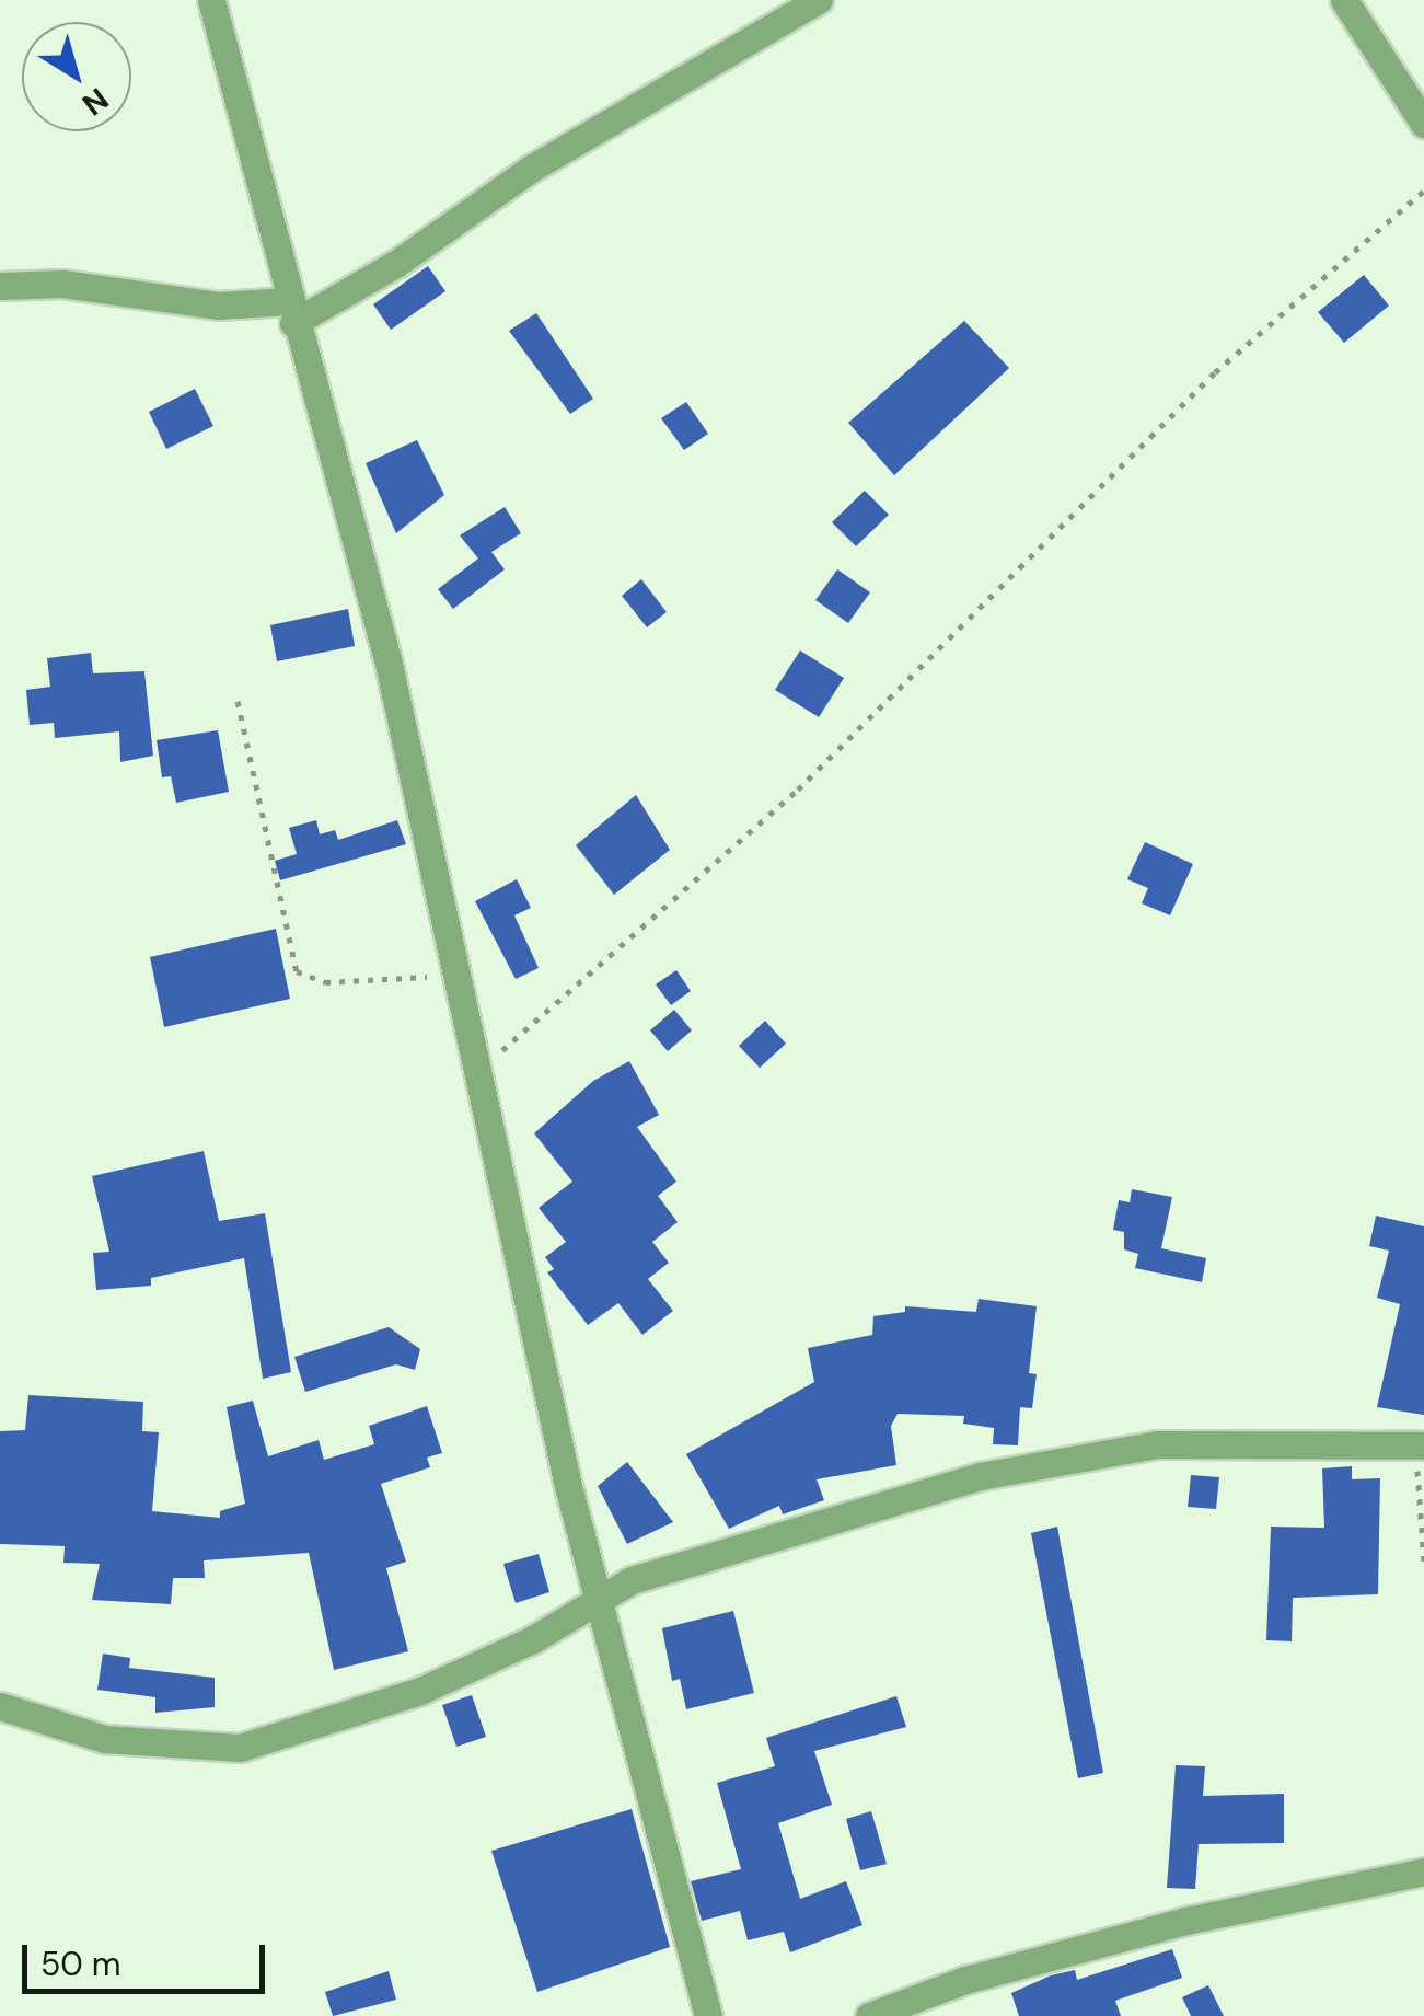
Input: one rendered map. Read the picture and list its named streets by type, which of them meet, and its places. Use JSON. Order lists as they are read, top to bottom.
{
  "scale_bar": "50 m",
  "north": "bottom right"
}
